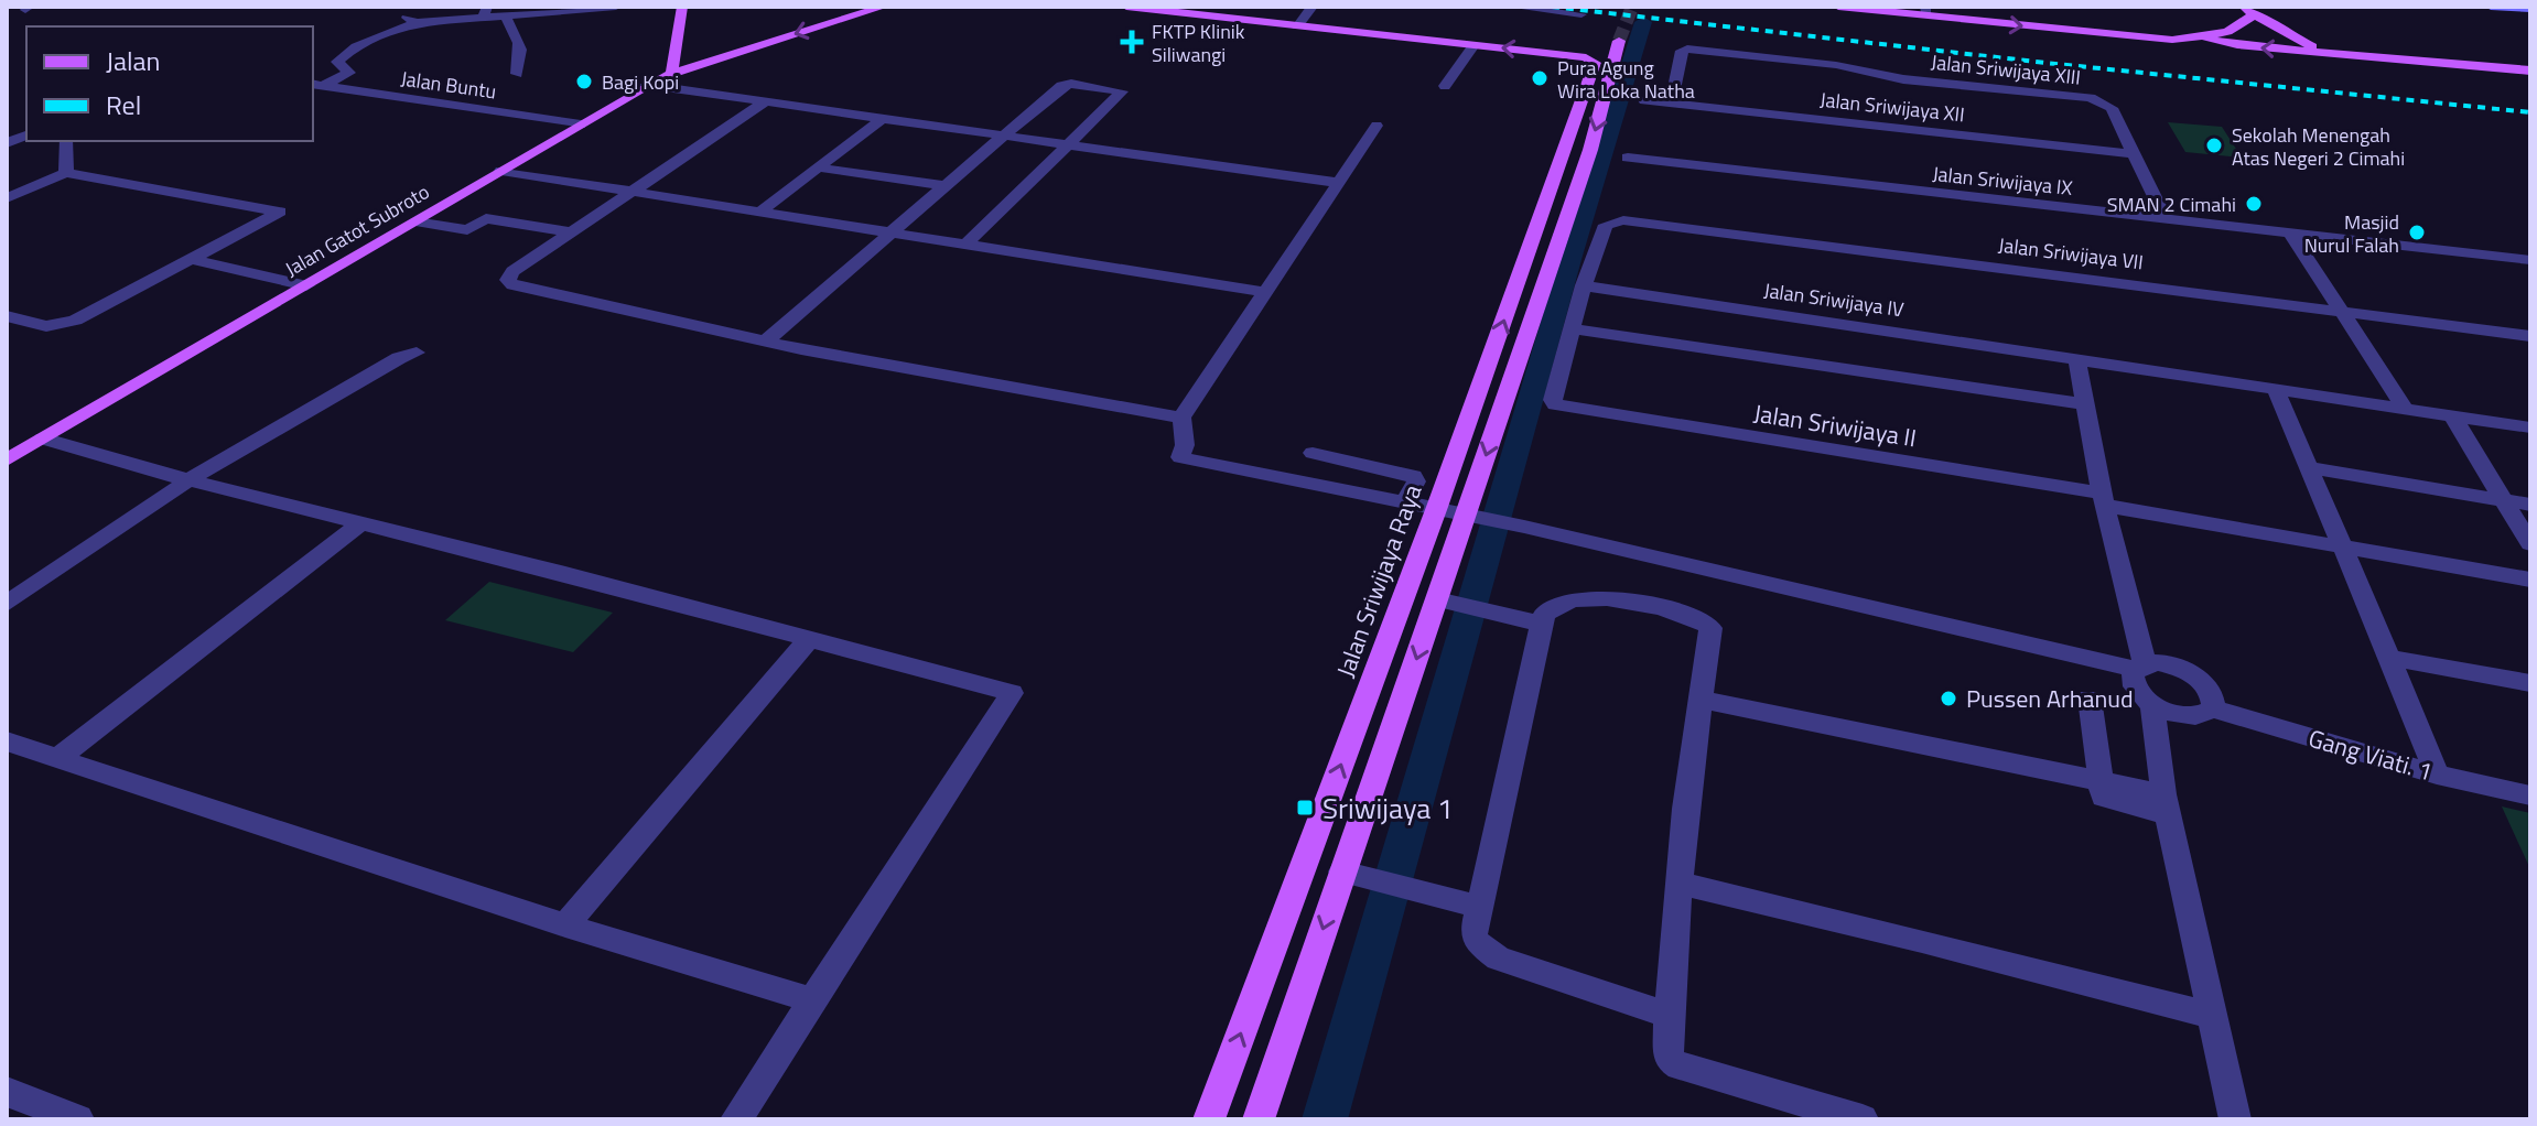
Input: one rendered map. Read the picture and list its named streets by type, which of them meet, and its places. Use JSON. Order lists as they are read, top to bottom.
{
  "streets": {
    "main road": ["Jalan Gatot Subroto", "Jalan Sriwijaya Raya"],
    "street": [
      "Jalan Sriwijaya XIII",
      "Jalan Buntu",
      "Jalan Sriwijaya XII",
      "Jalan Sriwijaya IX",
      "Jalan Sriwijaya VII",
      "Jalan Sriwijaya IV",
      "Jalan Sriwijaya II",
      "Gang Viati. 1"
    ]
  },
  "crossings": [
    ["Jalan Sriwijaya XIII", "Jalan Sriwijaya XII"],
    ["Jalan Buntu", "Jalan Gatot Subroto"],
    ["Jalan Sriwijaya VII", "Jalan Sriwijaya IV"]
  ],
  "places": {
    "health": ["FKTP Klinik Siliwangi"],
    "other": [
      "Pura Agung Wira Loka Natha",
      "Bagi Kopi",
      "Sekolah Menengah Atas Negeri 2 Cimahi",
      "SMAN 2 Cimahi",
      "Masjid Nurul Falah",
      "Pussen Arhanud"
    ],
    "transit": ["Sriwijaya 1"]
  },
  "legend": ["Jalan", "Rel"]
}
